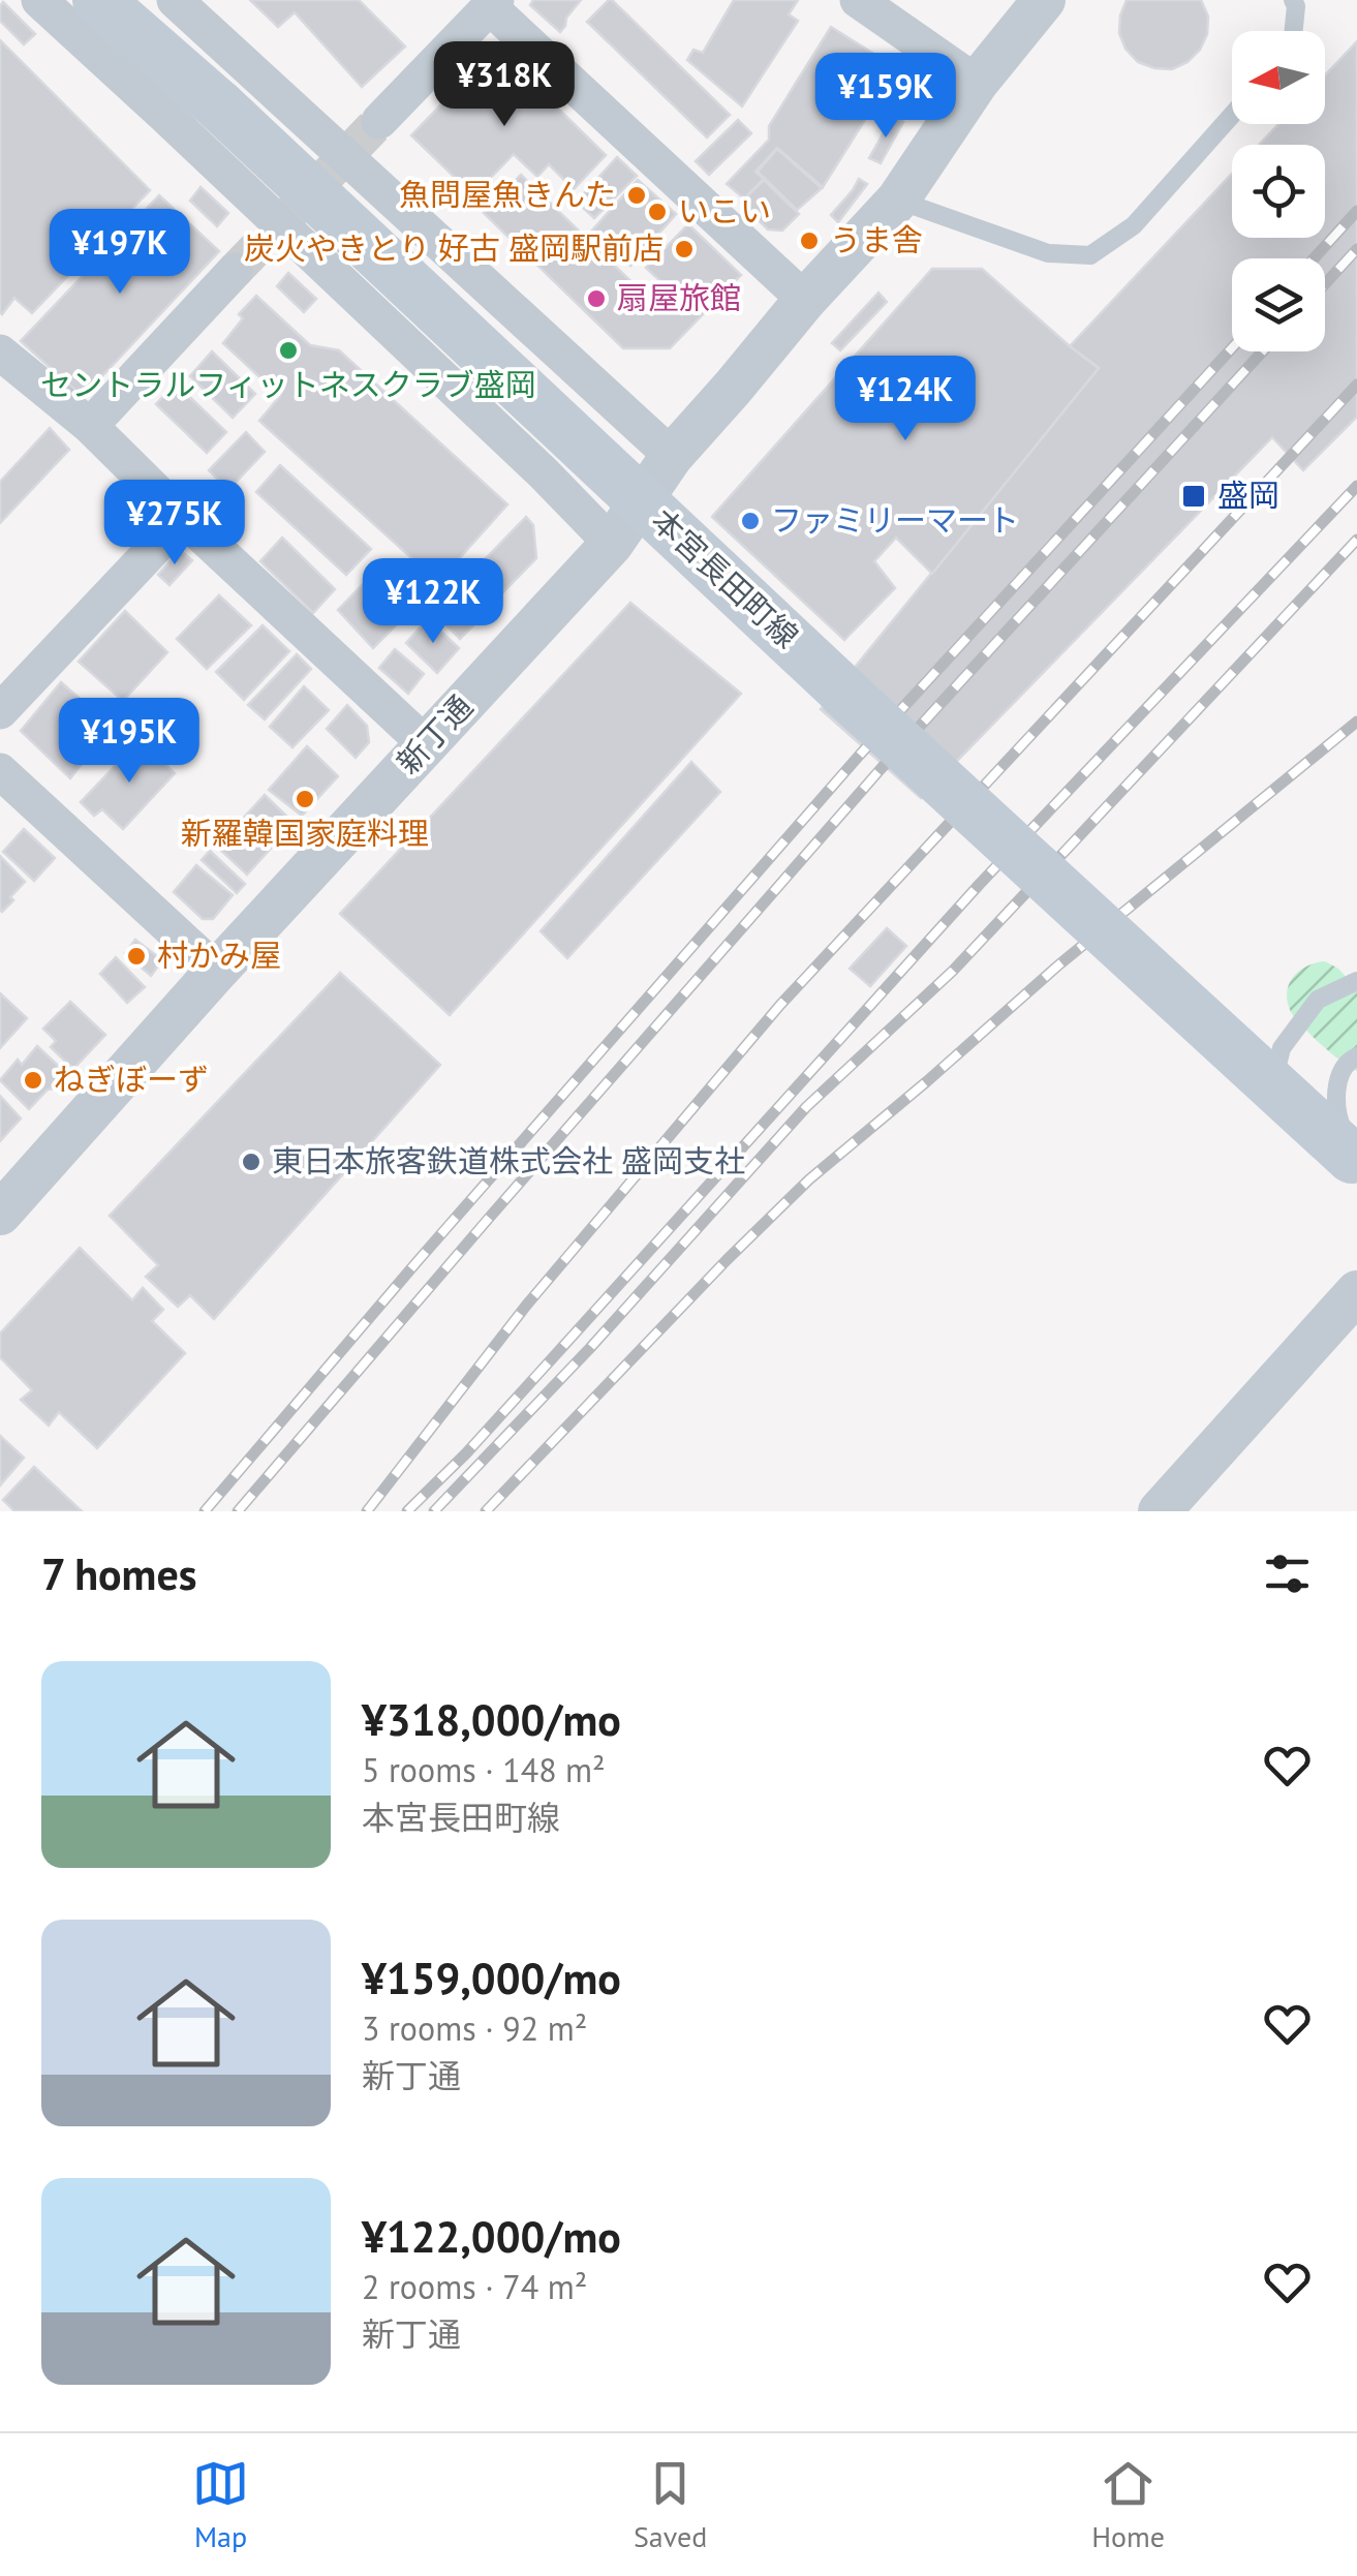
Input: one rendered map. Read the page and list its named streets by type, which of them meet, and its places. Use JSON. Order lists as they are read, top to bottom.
{
  "streets": {
    "main road": ["本宮長田町線"],
    "street": ["新丁通"]
  },
  "places": {
    "other": [
      "魚問屋魚きんた",
      "いこい",
      "うま舎",
      "炭火やきとり 好古 盛岡駅前店",
      "扇屋旅館",
      "セントラルフィットネスクラブ盛岡",
      "ファミリーマート",
      "新羅韓国家庭料理",
      "村かみ屋",
      "ねぎぼーず",
      "東日本旅客鉄道株式会社 盛岡支社"
    ],
    "transit": ["盛岡"]
  },
  "north": "left",
  "page": {
    "price": [
      "¥318K",
      "¥159K",
      "¥197K",
      "¥124K",
      "¥275K",
      "¥122K",
      "¥195K"
    ],
    "heading": "7 homes",
    "list": [
      {
        "name": "¥318,000/mo",
        "note": "5 rooms · 148 m² · 本宮長田町線"
      },
      {
        "name": "¥159,000/mo",
        "note": "3 rooms · 92 m² · 新丁通"
      },
      {
        "name": "¥122,000/mo",
        "note": "2 rooms · 74 m² · 新丁通"
      }
    ],
    "tabs": ["Map", "Saved", "Home"]
  }
}
